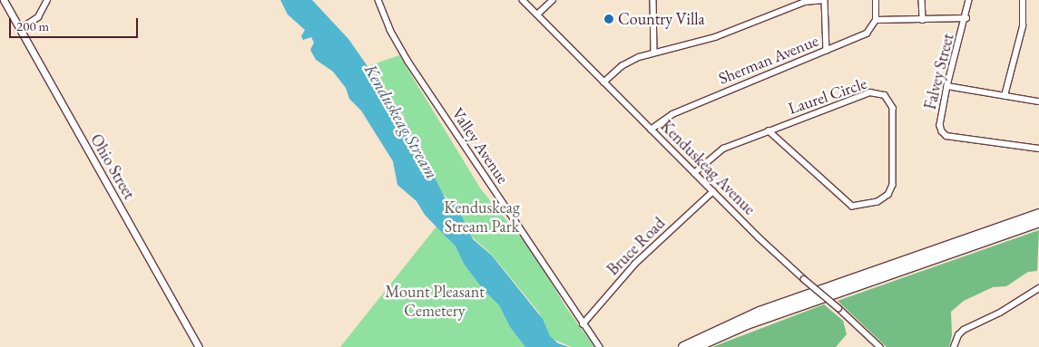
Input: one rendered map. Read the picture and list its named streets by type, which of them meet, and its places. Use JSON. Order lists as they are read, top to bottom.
{
  "streets": {
    "street": [
      "Sherman Avenue",
      "Falvey Street",
      "Laurel Circle",
      "Valley Avenue",
      "Ohio Street",
      "Kenduskeag Avenue",
      "Bruce Road"
    ]
  },
  "crossings": [
    ["Sherman Avenue", "Kenduskeag Avenue"],
    ["Laurel Circle", "Kenduskeag Avenue"],
    ["Valley Avenue", "Bruce Road"],
    ["Kenduskeag Avenue", "Bruce Road"]
  ],
  "water": ["Kenduskeag Stream"],
  "parks": ["Kenduskeag Stream Park", "Mount Pleasant Cemetery"],
  "places": ["Country Villa"],
  "scale_bar": "200 m"
}
